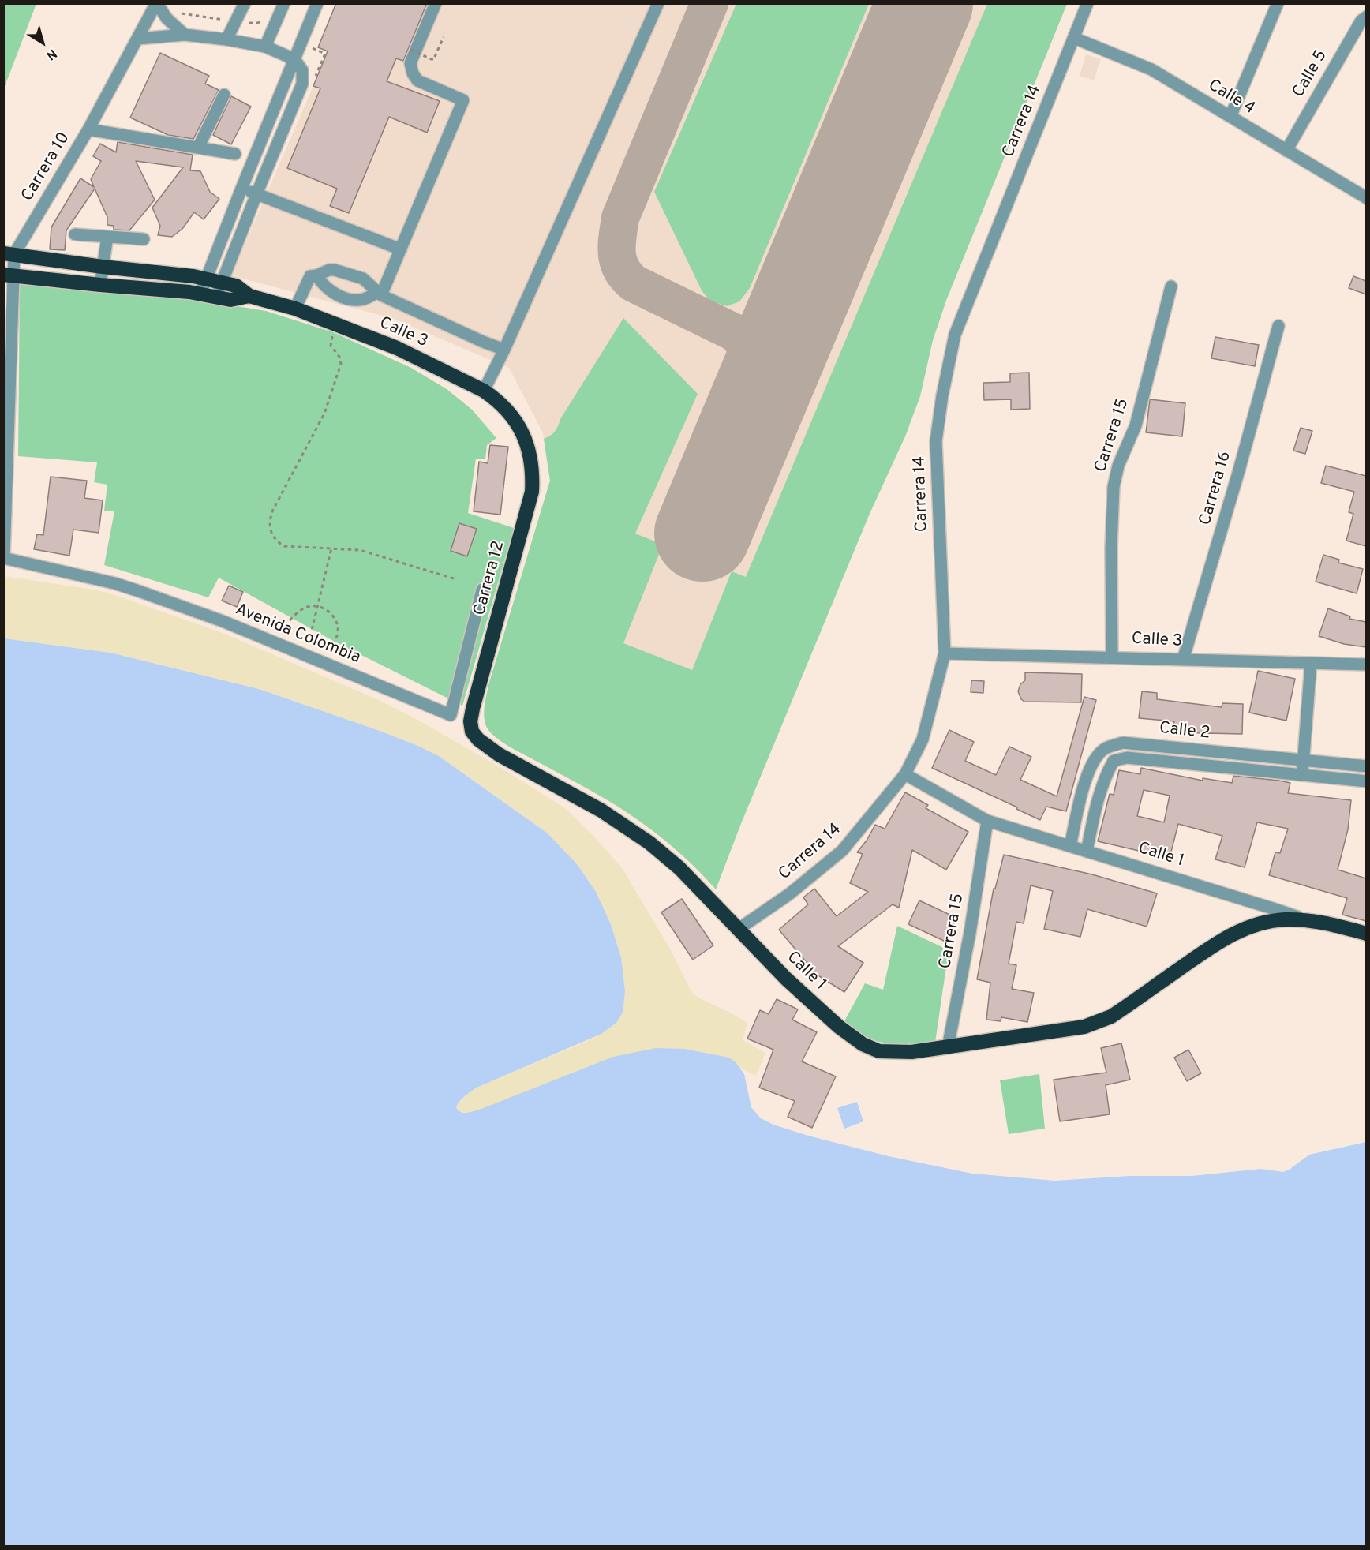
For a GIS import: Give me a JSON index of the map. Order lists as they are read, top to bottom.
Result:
{
  "streets": {
    "highway": ["Calle 3", "Carrera 12", "Calle 1"],
    "street": [
      "Calle 5",
      "Calle 4",
      "Carrera 14",
      "Carrera 10",
      "Carrera 15",
      "Carrera 16",
      "Avenida Colombia",
      "Calle 2"
    ]
  },
  "crossings": [
    ["Calle 5", "Calle 4"],
    ["Calle 4", "Carrera 14"],
    ["Carrera 14", "Calle 3"],
    ["Carrera 14", "Calle 1"],
    ["Carrera 10", "Calle 3"],
    ["Carrera 10", "Avenida Colombia"],
    ["Calle 3", "Carrera 15"],
    ["Calle 3", "Carrera 16"],
    ["Calle 3", "Carrera 12"],
    ["Carrera 15", "Calle 1"],
    ["Carrera 12", "Calle 1"]
  ],
  "north": "bottom right"
}
